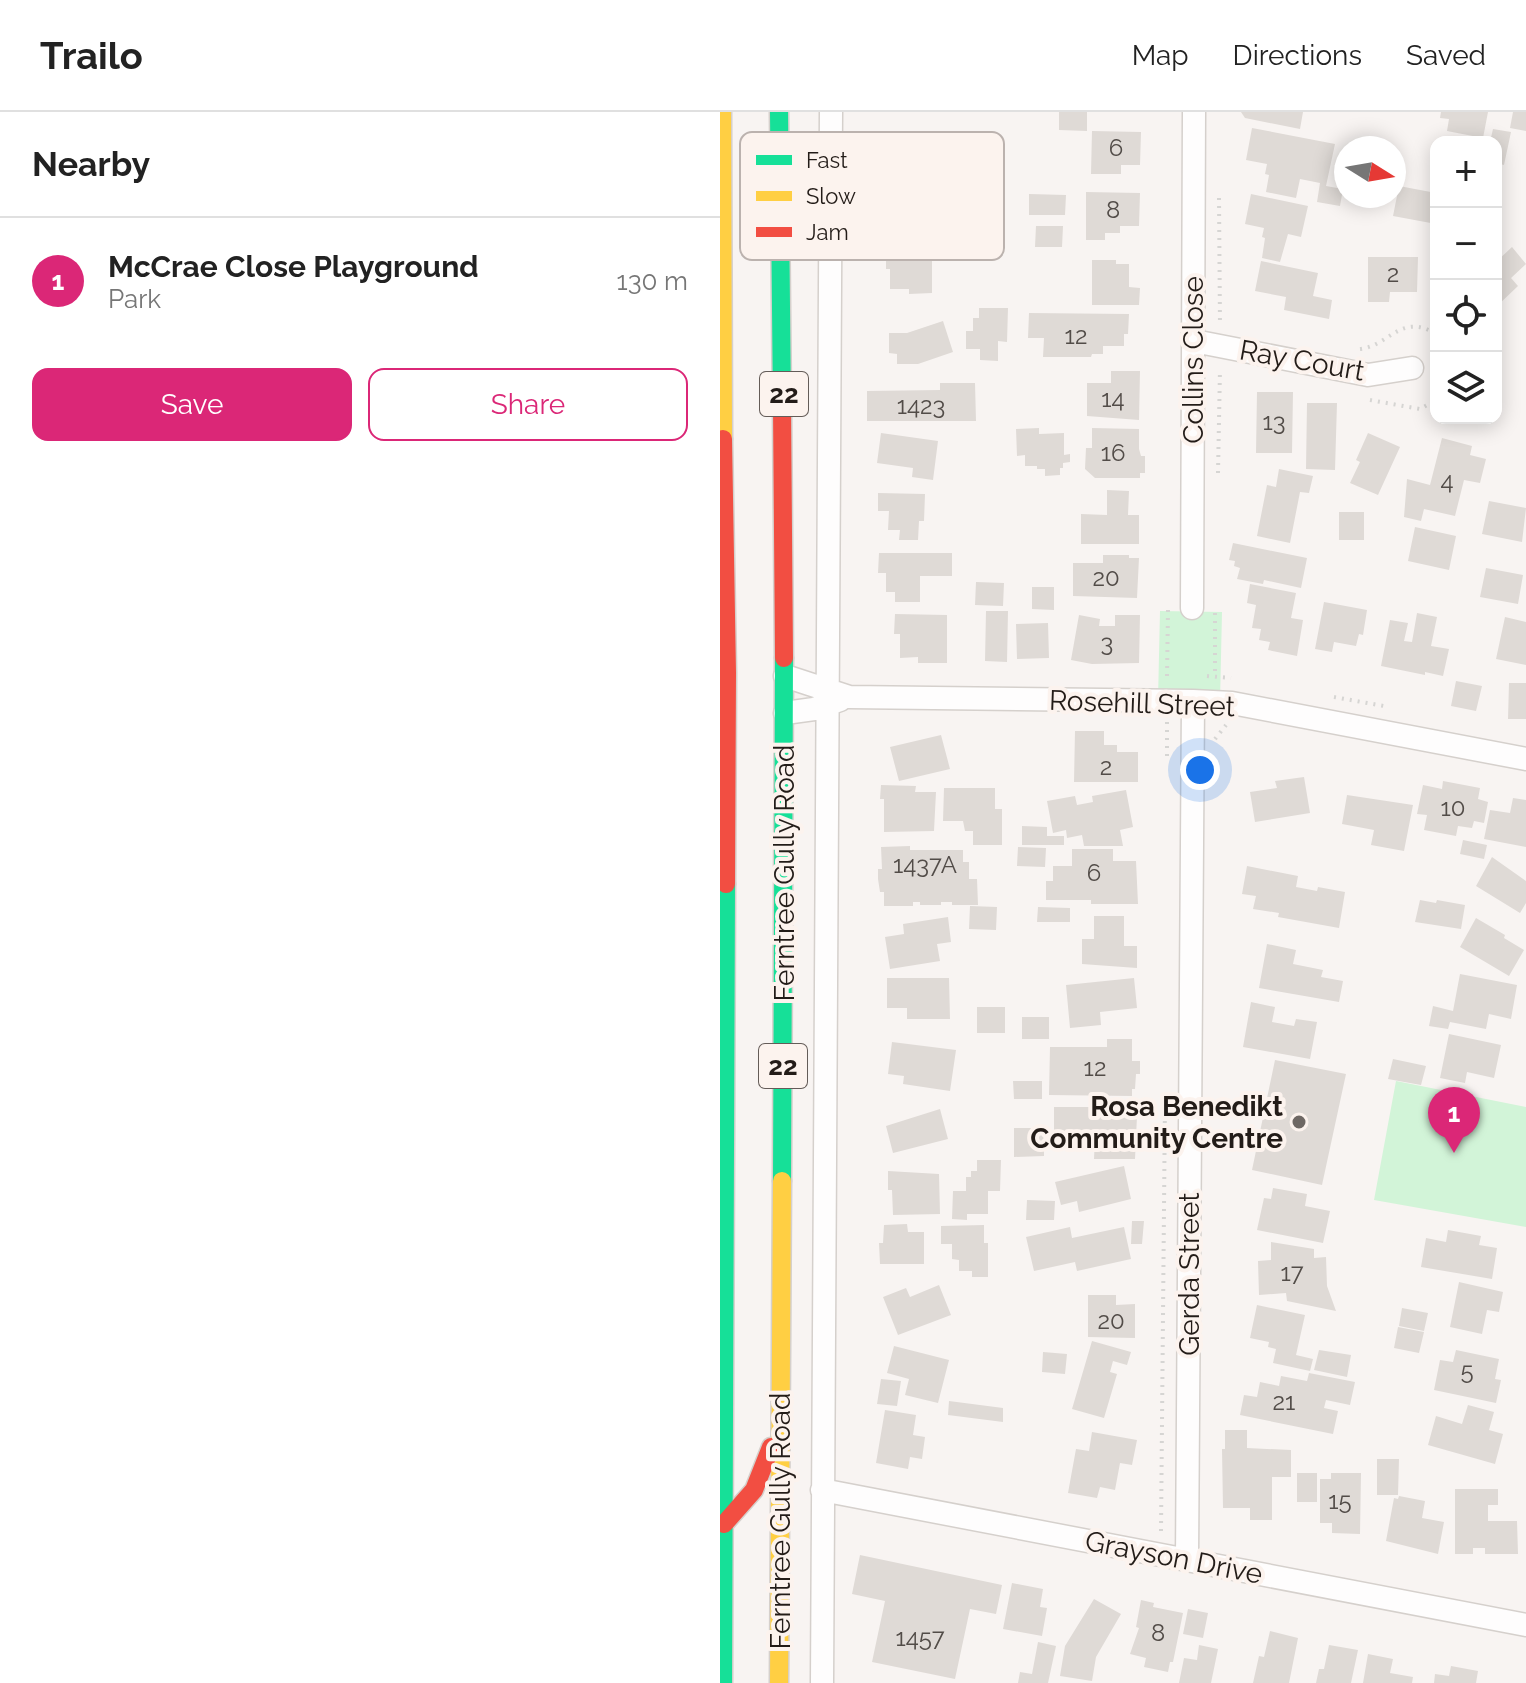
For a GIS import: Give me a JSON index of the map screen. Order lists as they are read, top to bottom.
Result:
{
  "streets": {
    "main road": ["22", "Ferntree Gully Road"],
    "street": [
      "Collins Close",
      "Ray Court",
      "Rosehill Street",
      "Gerda Street",
      "Grayson Drive"
    ]
  },
  "crossings": [
    ["Collins Close", "Ray Court"],
    ["Rosehill Street", "Ferntree Gully Road"],
    ["Rosehill Street", "Gerda Street"],
    ["Ferntree Gully Road", "Grayson Drive"],
    ["Gerda Street", "Grayson Drive"]
  ],
  "places": ["Rosa Benedikt Community Centre"],
  "house_numbers": [
    "6",
    "8",
    "2",
    "12",
    "14",
    "1423",
    "13",
    "16",
    "4",
    "20",
    "3",
    "2",
    "10",
    "1437A",
    "6",
    "12",
    "17",
    "20",
    "5",
    "21",
    "15",
    "8",
    "1457"
  ],
  "legend": ["Fast", "Slow", "Jam"],
  "north": "right",
  "page": {
    "header": "Trailo",
    "nav": ["Map", "Directions", "Saved"],
    "heading": "Nearby",
    "map_buttons": ["+", "−"],
    "list": [
      {
        "mark": "1",
        "name": "McCrae Close Playground",
        "note": "Park",
        "value": "130 m"
      }
    ],
    "buttons": ["Save", "Share"],
    "pins": "1"
  }
}
